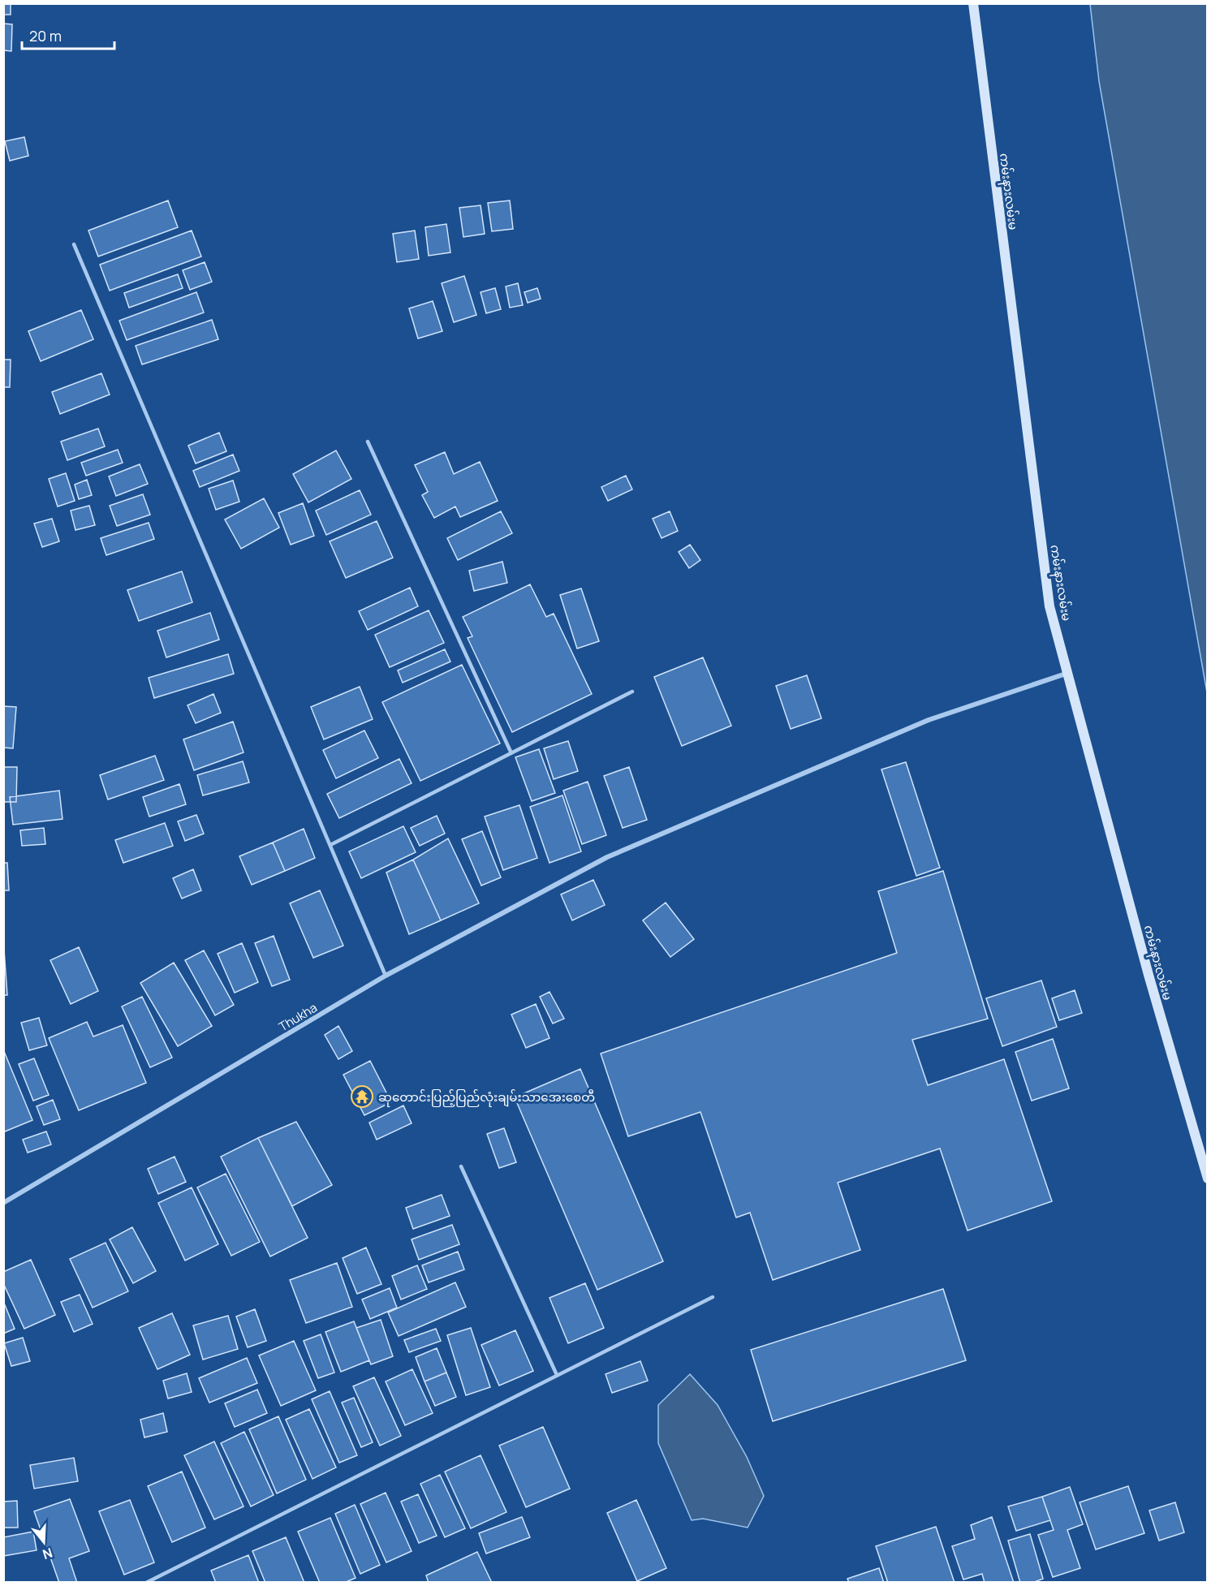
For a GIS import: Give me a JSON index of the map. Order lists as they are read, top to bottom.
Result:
{
  "streets": {
    "main road": ["ကမ်းနားလမ်းမ"],
    "street": ["Thukha"]
  },
  "crossings": [
    ["ကမ်းနားလမ်းမ", "Thukha"]
  ],
  "places": {
    "temple": ["ဆုတောင်းပြည့်ပြည်လုံးချမ်းသာအေးစေတီ"]
  },
  "scale_bar": "20 m",
  "north": "bottom"
}
